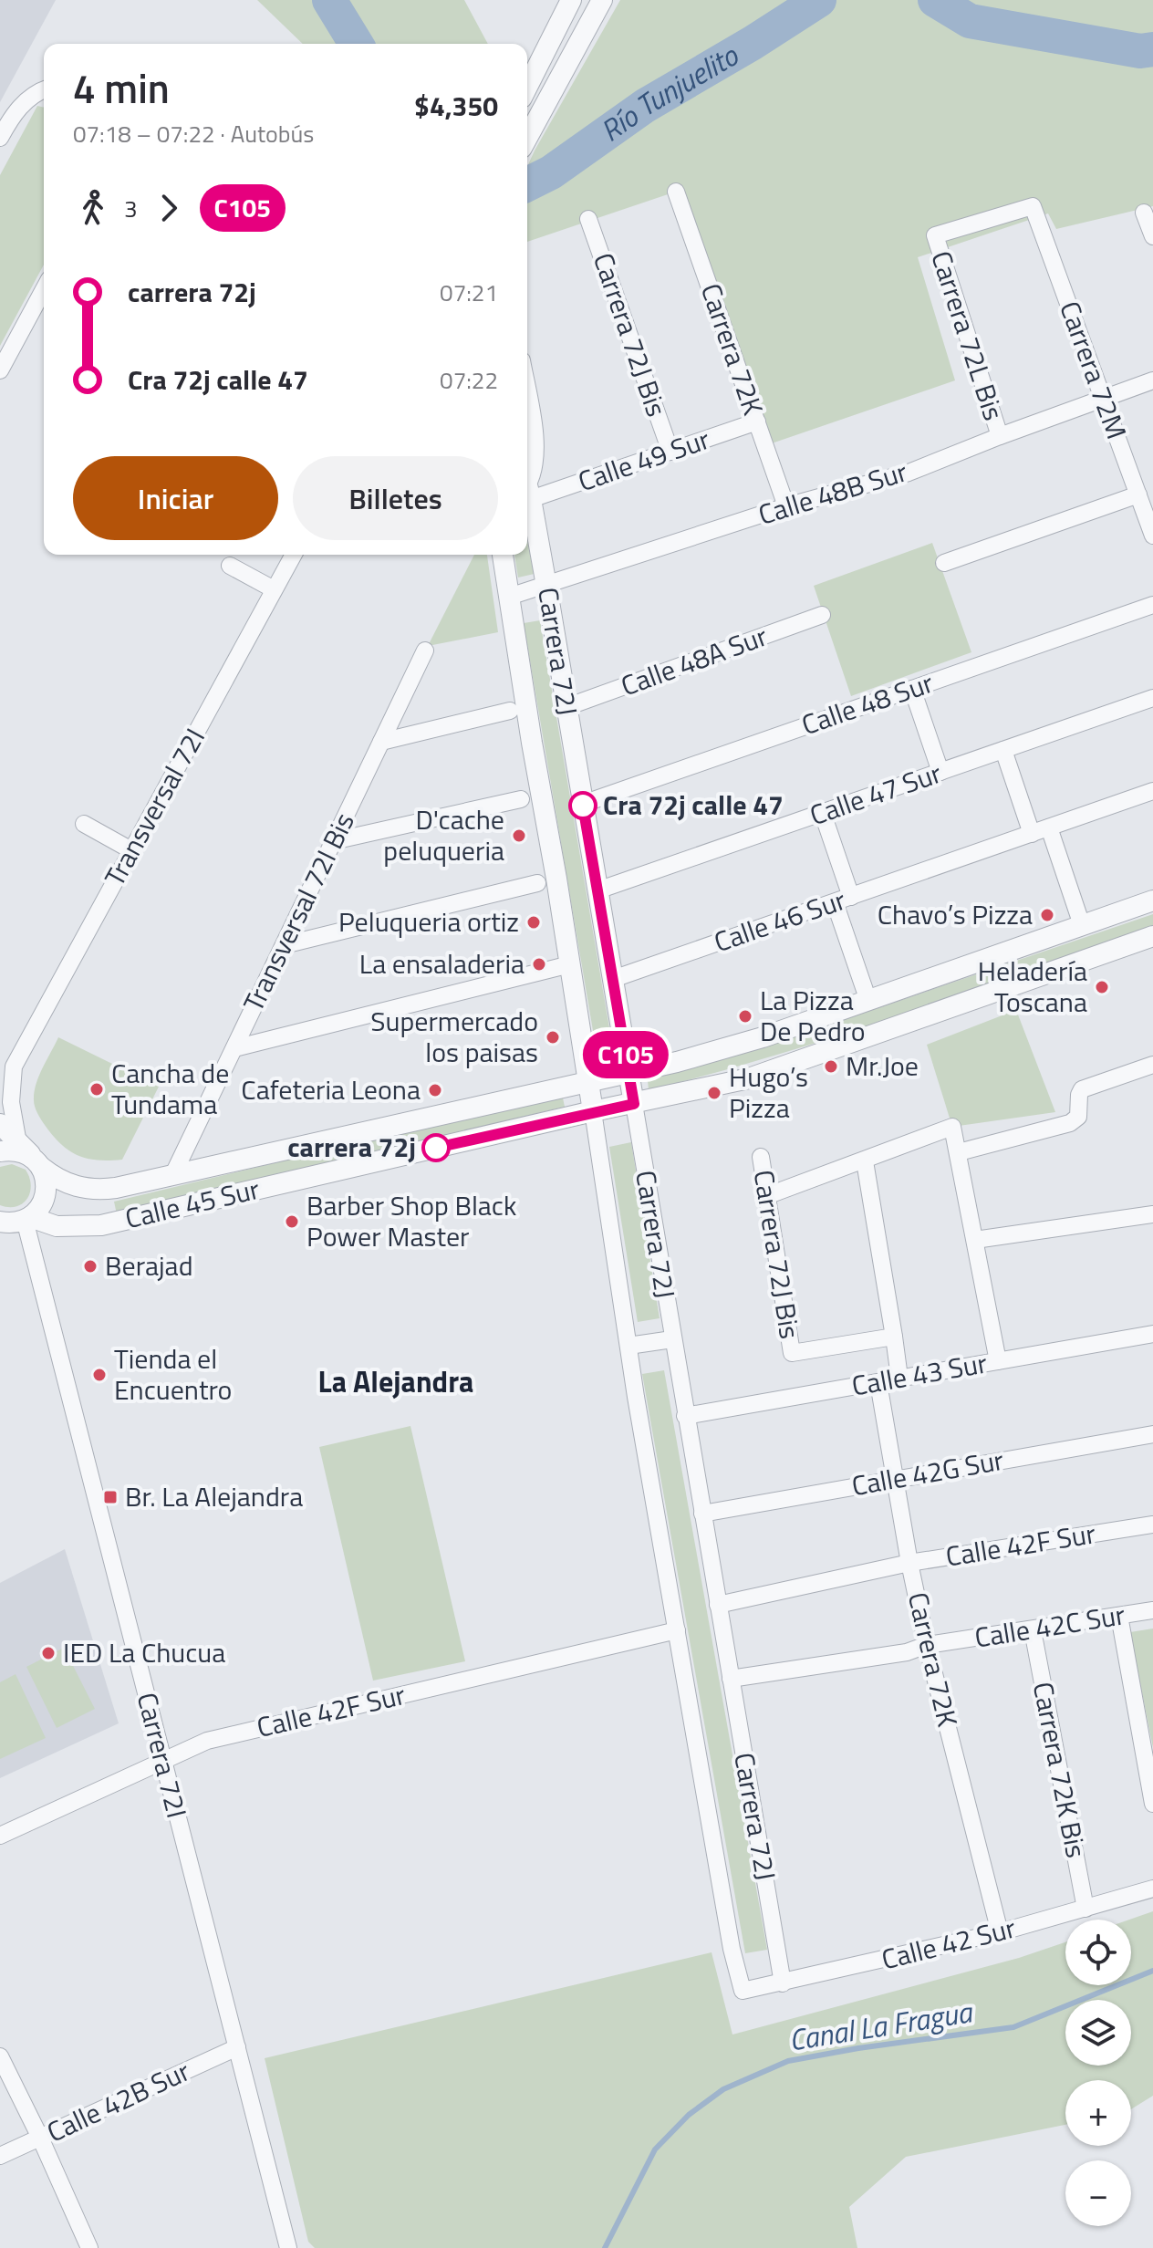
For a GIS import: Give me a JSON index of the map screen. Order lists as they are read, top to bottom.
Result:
{
  "streets": {
    "street": [
      "Carrera 72J Bis",
      "Carrera 72L Bis",
      "Carrera 72K",
      "Carrera 72M",
      "Calle 49 Sur",
      "Calle 48B Sur",
      "Carrera 72J",
      "Calle 48A Sur",
      "Calle 48 Sur",
      "Calle 47 Sur",
      "Transversal 72I",
      "Transversal 72I Bis",
      "Calle 46 Sur",
      "Calle 45 Sur",
      "Calle 43 Sur",
      "Calle 42G Sur",
      "Calle 42F Sur",
      "Calle 42C Sur",
      "Carrera 72I",
      "Carrera 72K Bis",
      "Calle 42 Sur",
      "Calle 42B Sur"
    ]
  },
  "crossings": [
    ["Carrera 72J Bis", "Calle 49 Sur"],
    ["Carrera 72L Bis", "Carrera 72M"],
    ["Carrera 72L Bis", "Calle 48B Sur"],
    ["Carrera 72K", "Calle 49 Sur"],
    ["Carrera 72K", "Calle 48B Sur"],
    ["Carrera 72K", "Calle 43 Sur"],
    ["Carrera 72K", "Calle 42G Sur"],
    ["Carrera 72K", "Calle 42F Sur"],
    ["Carrera 72K", "Calle 42C Sur"],
    ["Carrera 72K", "Calle 42 Sur"],
    ["Carrera 72M", "Calle 48B Sur"],
    ["Calle 48B Sur", "Carrera 72J"],
    ["Carrera 72J", "Calle 48A Sur"],
    ["Carrera 72J", "Calle 48 Sur"],
    ["Carrera 72J", "Calle 47 Sur"],
    ["Carrera 72J", "Calle 46 Sur"],
    ["Carrera 72J", "Calle 45 Sur"],
    ["Carrera 72J", "Calle 43 Sur"],
    ["Carrera 72J", "Calle 42G Sur"],
    ["Carrera 72J", "Calle 42F Sur"],
    ["Carrera 72J", "Calle 42C Sur"],
    ["Carrera 72J", "Calle 42 Sur"],
    ["Transversal 72I", "Calle 45 Sur"],
    ["Transversal 72I Bis", "Calle 45 Sur"],
    ["Calle 45 Sur", "Carrera 72I"],
    ["Calle 42F Sur", "Carrera 72I"],
    ["Calle 42C Sur", "Carrera 72K Bis"],
    ["Carrera 72I", "Calle 42B Sur"],
    ["Carrera 72K Bis", "Calle 42 Sur"]
  ],
  "districts": ["La Alejandra"],
  "water": ["Río Tunjuelito", "Canal La Fragua"],
  "places": {
    "other": [
      "Cra 72j calle 47",
      "D'cache peluqueria",
      "Chavo’s Pizza",
      "Peluqueria ortiz",
      "La ensaladeria",
      "Heladería Toscana",
      "La Pizza De Pedro",
      "Supermercado los paisas",
      "Mr.Joe",
      "Cancha de Tundama",
      "Cafeteria Leona",
      "Hugo’s Pizza",
      "carrera 72j",
      "Barber Shop Black Power Master",
      "Berajad",
      "Tienda el Encuentro",
      "IED La Chucua"
    ],
    "transit": ["Br. La Alejandra"]
  },
  "lines": ["bus line C105"],
  "page": {
    "on_map": "C105",
    "heading": ["4 min", "07:18 – 07:22 · Autobús", "$4,350"],
    "legs": ["3", "C105"],
    "list": [
      {
        "name": "carrera 72j",
        "value": "07:21"
      },
      {
        "name": "Cra 72j calle 47",
        "value": "07:22"
      }
    ],
    "buttons": ["Iniciar", "Billetes"],
    "map_buttons": ["+", "−"]
  }
}
